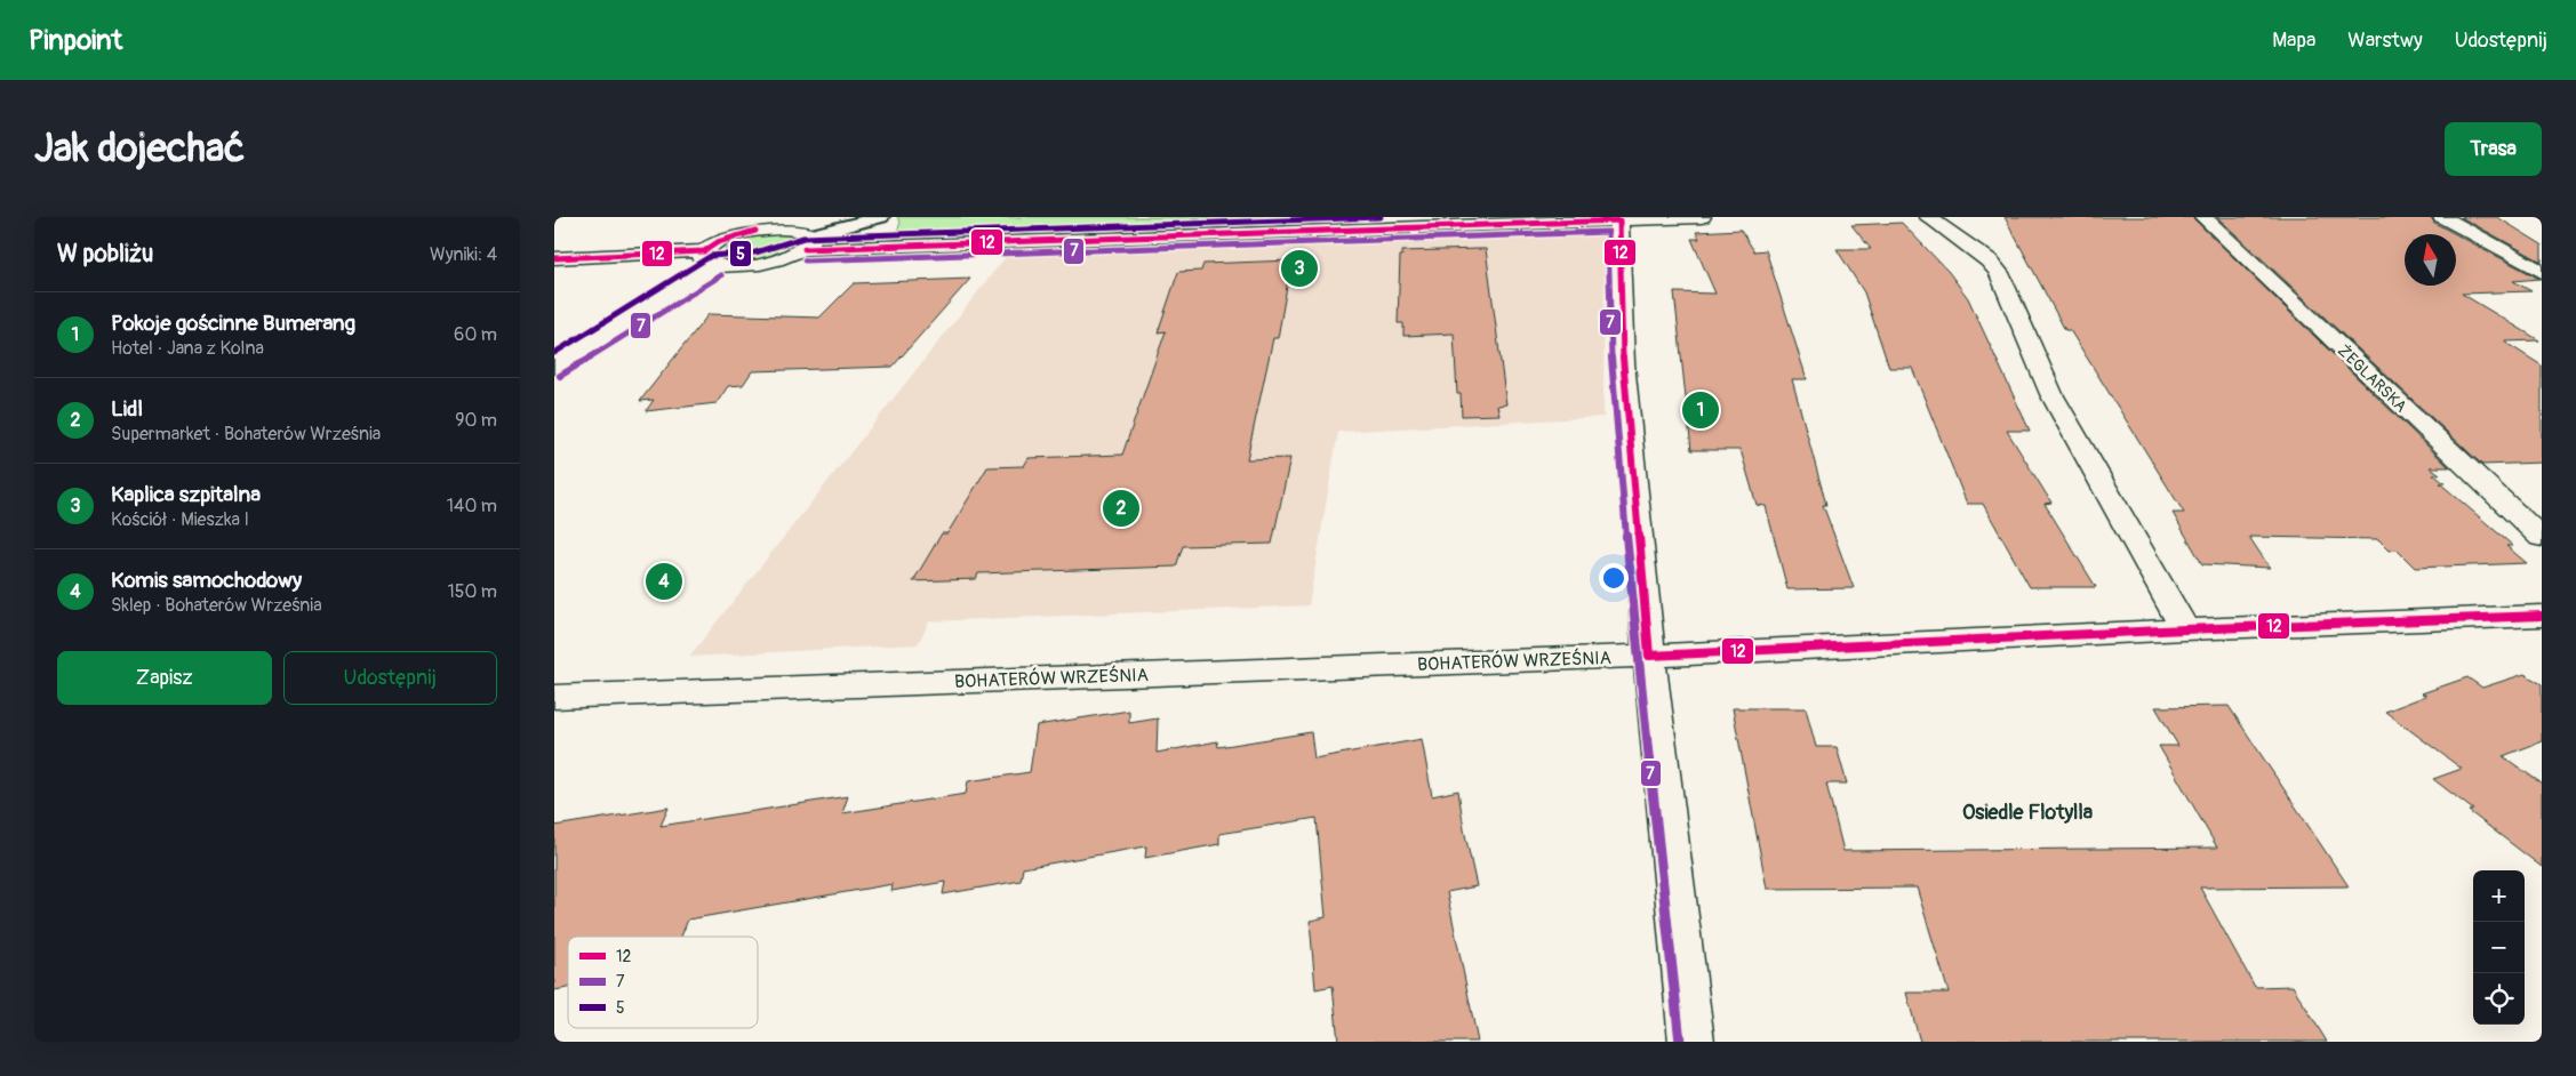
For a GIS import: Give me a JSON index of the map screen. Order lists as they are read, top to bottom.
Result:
{
  "streets": {
    "street": ["ŻEGLARSKA", "BOHATERÓW WRZEŚNIA"]
  },
  "districts": ["Osiedle Flotylla"],
  "lines": ["transit line 5", "transit line 12", "transit line 7"],
  "legend": ["12", "7", "5"],
  "north": "top",
  "page": {
    "header": "Pinpoint",
    "nav": ["Mapa", "Warstwy", "Udostępnij"],
    "buttons": [
      "Trasa",
      ["Zapisz", "Udostępnij"]
    ],
    "title": "Jak dojechać",
    "heading": ["W pobliżu", "Wyniki: 4"],
    "pins": [
      "3",
      "1",
      "2",
      "4"
    ],
    "list": [
      {
        "mark": "1",
        "name": "Pokoje gościnne Bumerang",
        "note": "Hotel · Jana z Kolna",
        "value": "60 m"
      },
      {
        "mark": "2",
        "name": "Lidl",
        "note": "Supermarket · Bohaterów Września",
        "value": "90 m"
      },
      {
        "mark": "3",
        "name": "Kaplica szpitalna",
        "note": "Kościół · Mieszka I",
        "value": "140 m"
      },
      {
        "mark": "4",
        "name": "Komis samochodowy",
        "note": "Sklep · Bohaterów Września",
        "value": "150 m"
      }
    ],
    "map_buttons": ["+", "−"]
  }
}
